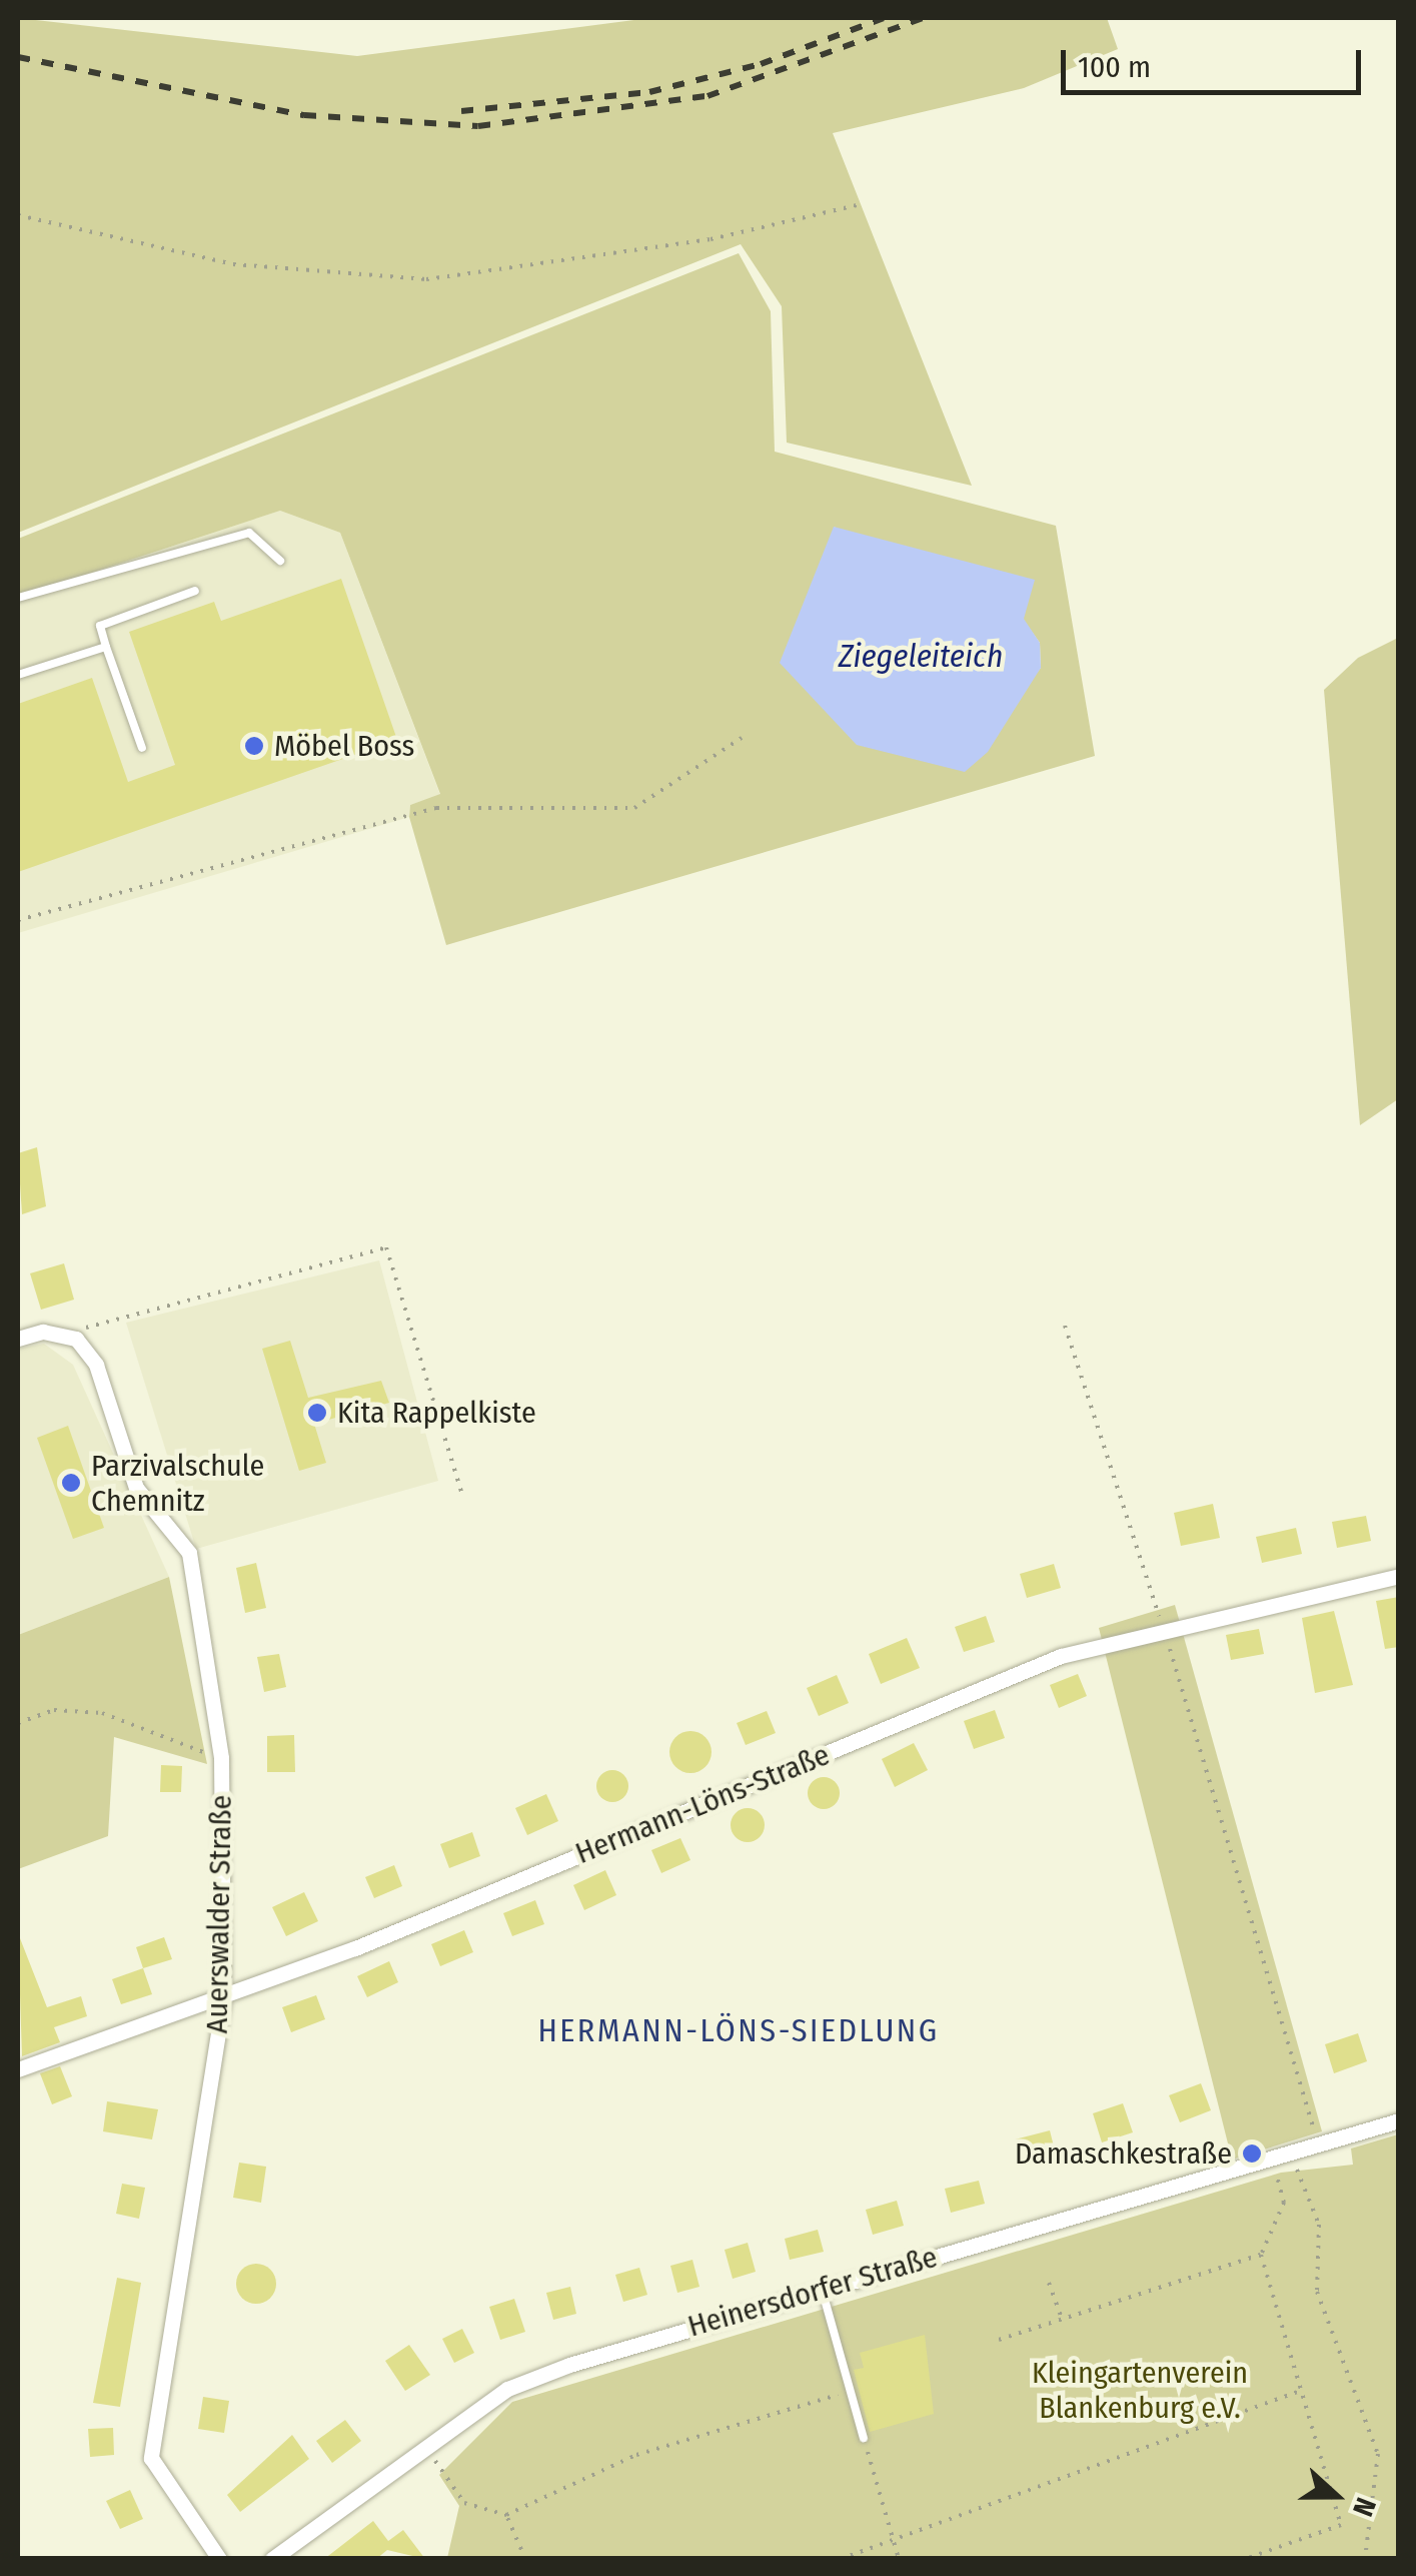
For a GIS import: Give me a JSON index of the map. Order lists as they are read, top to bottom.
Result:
{
  "streets": {
    "street": ["Hermann-Löns-Straße", "Auerswalder Straße", "Heinersdorfer Straße"]
  },
  "crossings": [
    ["Hermann-Löns-Straße", "Auerswalder Straße"]
  ],
  "districts": ["HERMANN-LÖNS-SIEDLUNG"],
  "water": ["Ziegeleiteich"],
  "parks": ["Kleingartenverein Blankenburg e.V."],
  "places": [
    "Möbel Boss",
    "Kita Rappelkiste",
    "Parzivalschule Chemnitz",
    "Damaschkestraße"
  ],
  "scale_bar": "100 m",
  "north": "right"
}
